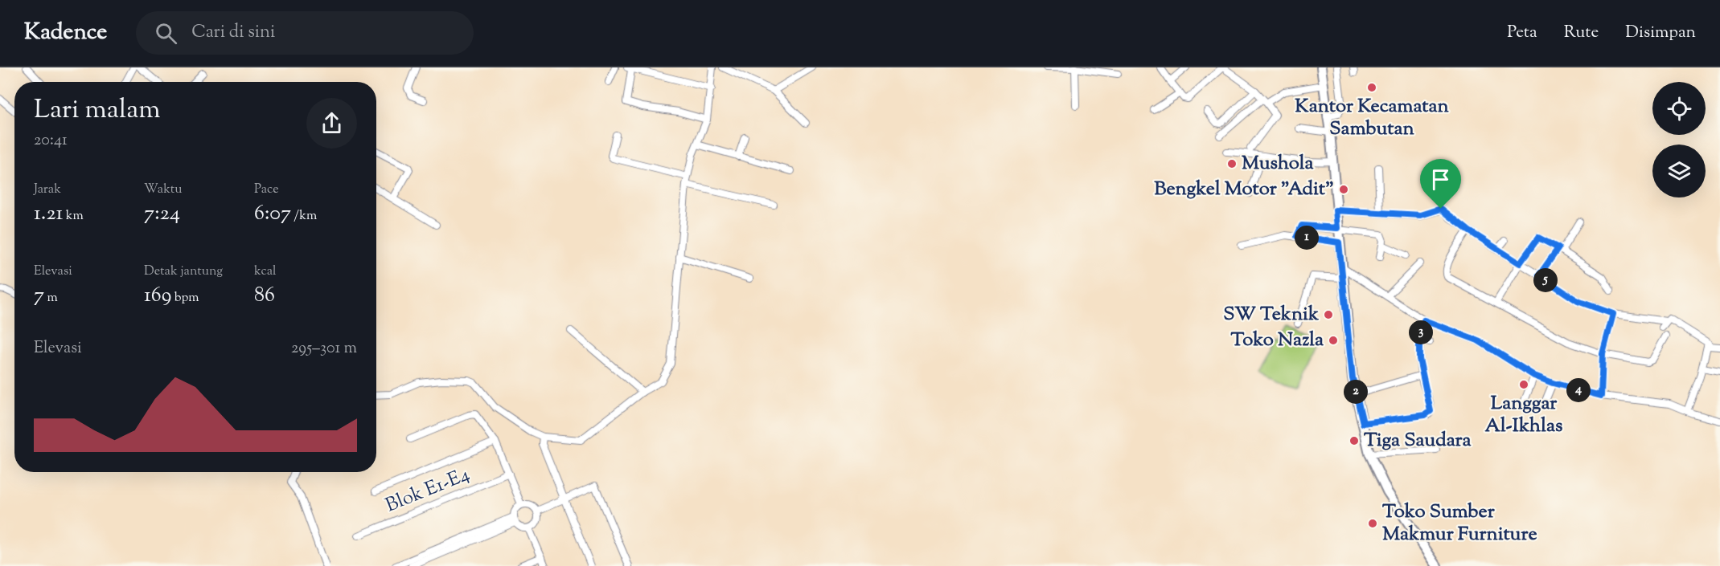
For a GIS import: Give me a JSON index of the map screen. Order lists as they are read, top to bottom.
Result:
{
  "streets": {
    "street": ["Blok E1-E4"]
  },
  "places": [
    "Kantor Kecamatan Sambutan",
    "Mushola",
    "Bengkel Motor \"Adit\"",
    "SW Teknik",
    "Toko Nazla",
    "Langgar Al-Ikhlas",
    "Tiga Saudara",
    "Toko Sumber Makmur Furniture"
  ],
  "page": {
    "header": "Kadence",
    "search": "Cari di sini",
    "nav": ["Peta", "Rute", "Disimpan"],
    "heading": ["Lari malam", "20:41"],
    "stats": [
      ["Jarak", "1.21 km"],
      ["Waktu", "7:24"],
      ["Pace", "6:07 /km"],
      ["Elevasi", "7 m"],
      ["Detak jantung", "169 bpm"],
      ["kcal", "86"]
    ],
    "pins": [
      "1",
      "5",
      "3",
      "4",
      "2"
    ],
    "chart": ["Elevasi", "295–301 m"]
  }
}
